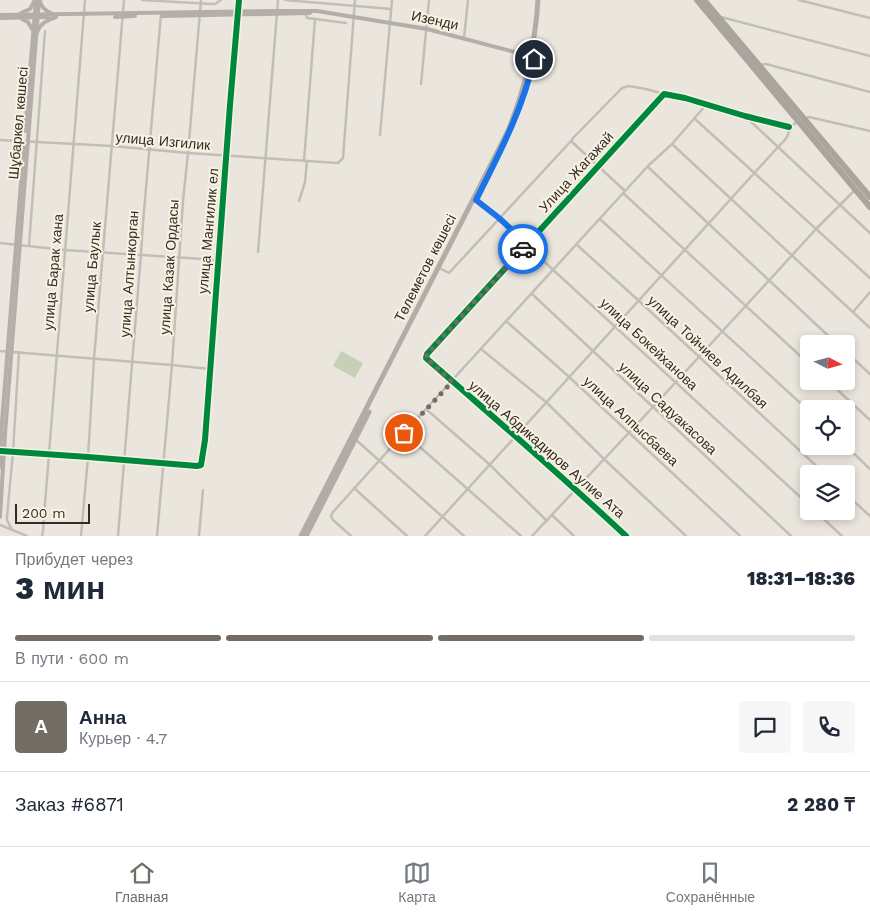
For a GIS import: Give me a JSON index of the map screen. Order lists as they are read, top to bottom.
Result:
{
  "streets": {
    "main road": ["Төлеметов көшесі"],
    "street": [
      "Изенди",
      "Шұбаркөл көшесі",
      "улица Изгилик",
      "Улица Жагажай",
      "улица Мангилик ел",
      "улица Баулык",
      "улица Казак Ордасы",
      "улица Барак хана",
      "улица Алтынкорган",
      "улица Бокейханова",
      "улица Тойчиев Адилбая",
      "улица Садуакасова",
      "улица Алпысбаева",
      "улица Абдикадиров Аулие Ата"
    ]
  },
  "crossings": [
    ["Изенди", "Шұбаркөл көшесі"],
    ["Изенди", "улица Изгилик"],
    ["Изенди", "улица Мангилик ел"],
    ["Изенди", "улица Баулык"],
    ["Изенди", "улица Казак Ордасы"],
    ["Изенди", "Төлеметов көшесі"],
    ["Изенди", "улица Барак хана"],
    ["Изенди", "улица Алтынкорган"],
    ["Шұбаркөл көшесі", "улица Изгилик"],
    ["улица Изгилик", "улица Мангилик ел"],
    ["улица Изгилик", "улица Баулык"],
    ["улица Изгилик", "улица Казак Ордасы"],
    ["улица Изгилик", "улица Барак хана"],
    ["улица Изгилик", "улица Алтынкорган"],
    ["Улица Жагажай", "улица Бокейханова"],
    ["Улица Жагажай", "улица Абдикадиров Аулие Ата"],
    ["улица Мангилик ел", "улица Казак Ордасы"],
    ["Төлеметов көшесі", "улица Бокейханова"]
  ],
  "scale_bar": "200 m",
  "north": "right",
  "page": {
    "scale": "200 m",
    "heading": ["3 мин", "Прибудет через", "18:31–18:36"],
    "panel": [
      "Анна",
      "Курьер · 4.7",
      "Заказ #6871",
      "2 280 ₸"
    ],
    "bar": "В пути · 600 m",
    "round": "А",
    "tabs": ["Главная", "Карта", "Сохранённые"]
  }
}
